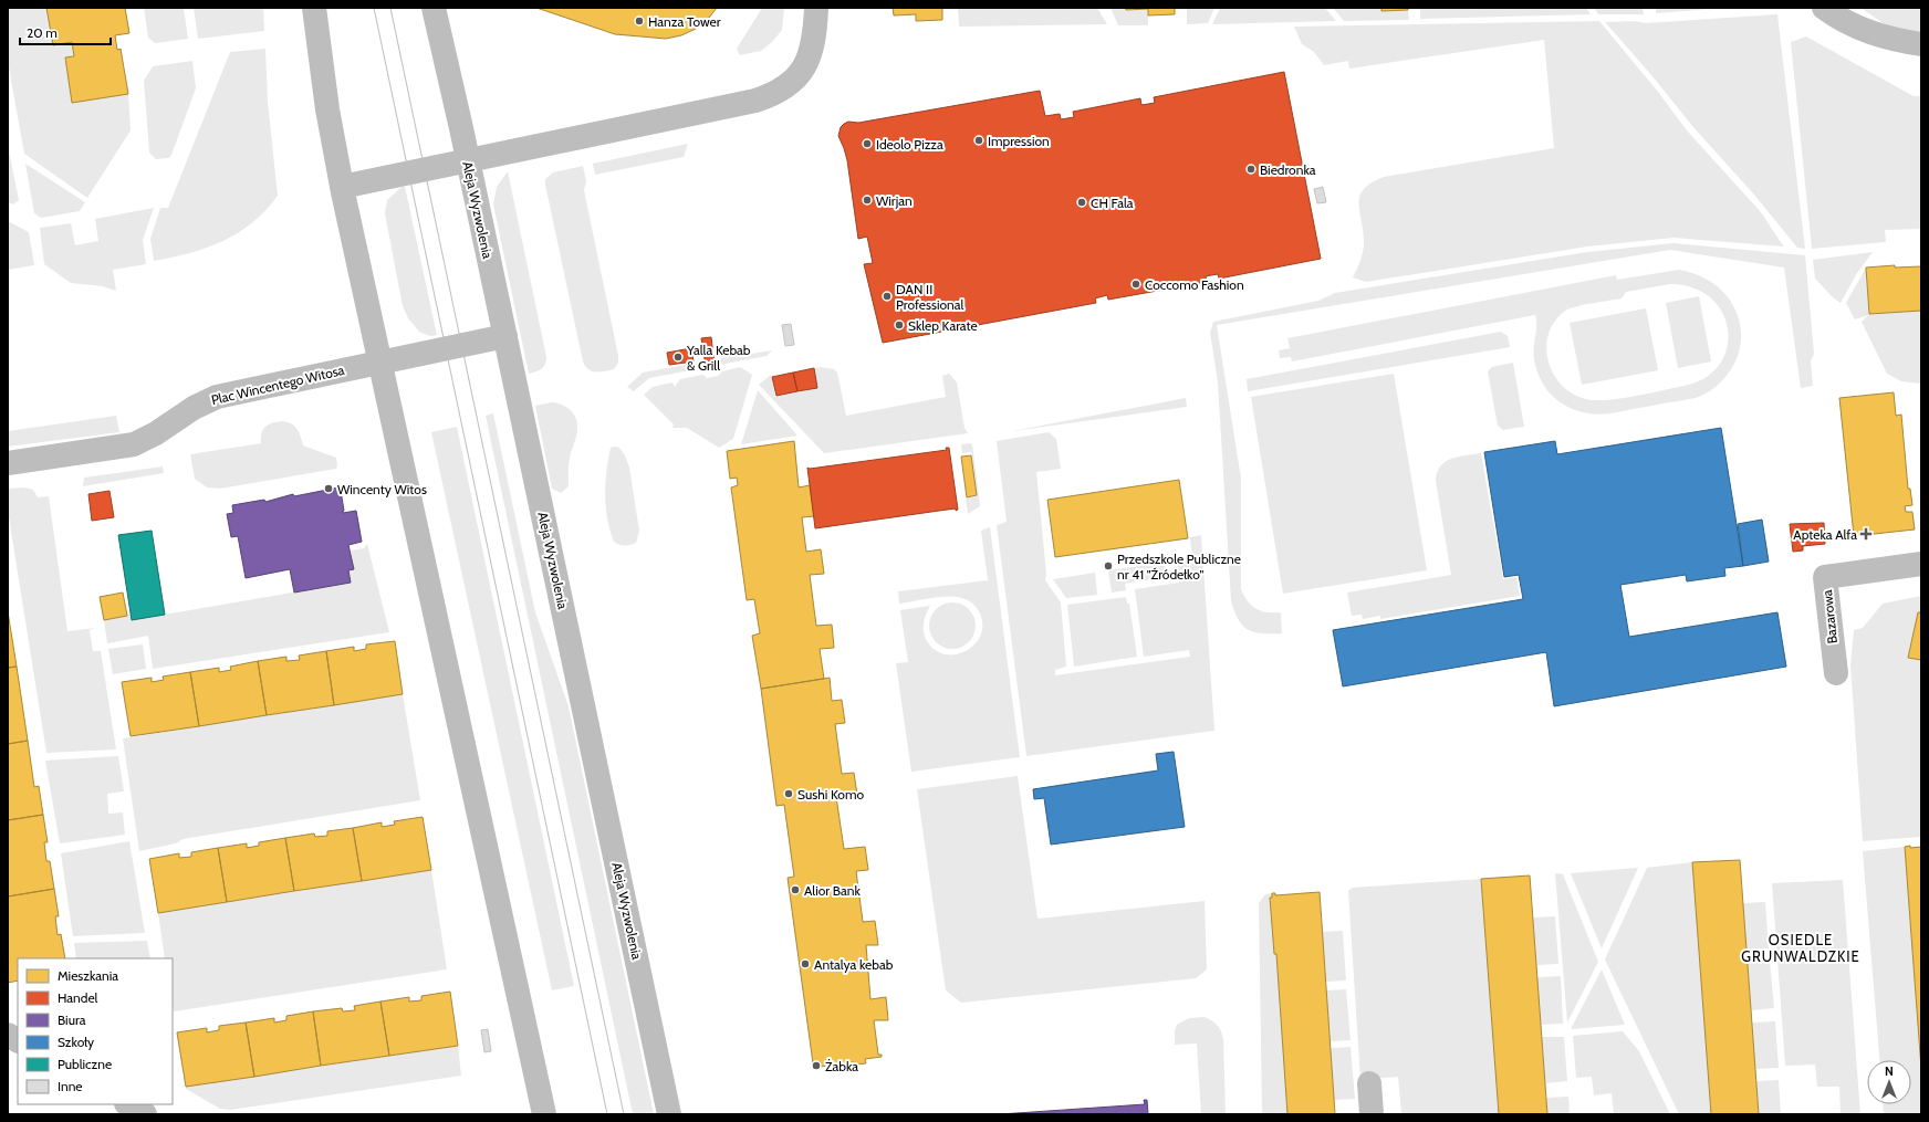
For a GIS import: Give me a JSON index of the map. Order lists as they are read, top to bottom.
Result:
{
  "streets": {
    "street": ["Aleja Wyzwolenia", "Plac Wincentego Witosa", "Bazarowa"]
  },
  "crossings": [
    ["Aleja Wyzwolenia", "Plac Wincentego Witosa"]
  ],
  "districts": ["OSIEDLE GRUNWALDZKIE"],
  "places": {
    "other": [
      "Hanza Tower",
      "Impression",
      "Ideolo Pizza",
      "Biedronka",
      "Wirjan",
      "CH Fala",
      "Coccomo Fashion",
      "DAN II Professional",
      "Sklep Karate",
      "Yalla Kebab & Grill",
      "Wincenty Witos",
      "Przedszkole Publiczne nr 41 \"Źródełko\"",
      "Sushi Komo",
      "Alior Bank",
      "Antalya kebab",
      "Żabka"
    ],
    "health": ["Apteka Alfa"]
  },
  "legend": [
    "Mieszkania",
    "Handel",
    "Biura",
    "Szkoły",
    "Publiczne",
    "Inne"
  ],
  "scale_bar": "20 m",
  "north": "top"
}
